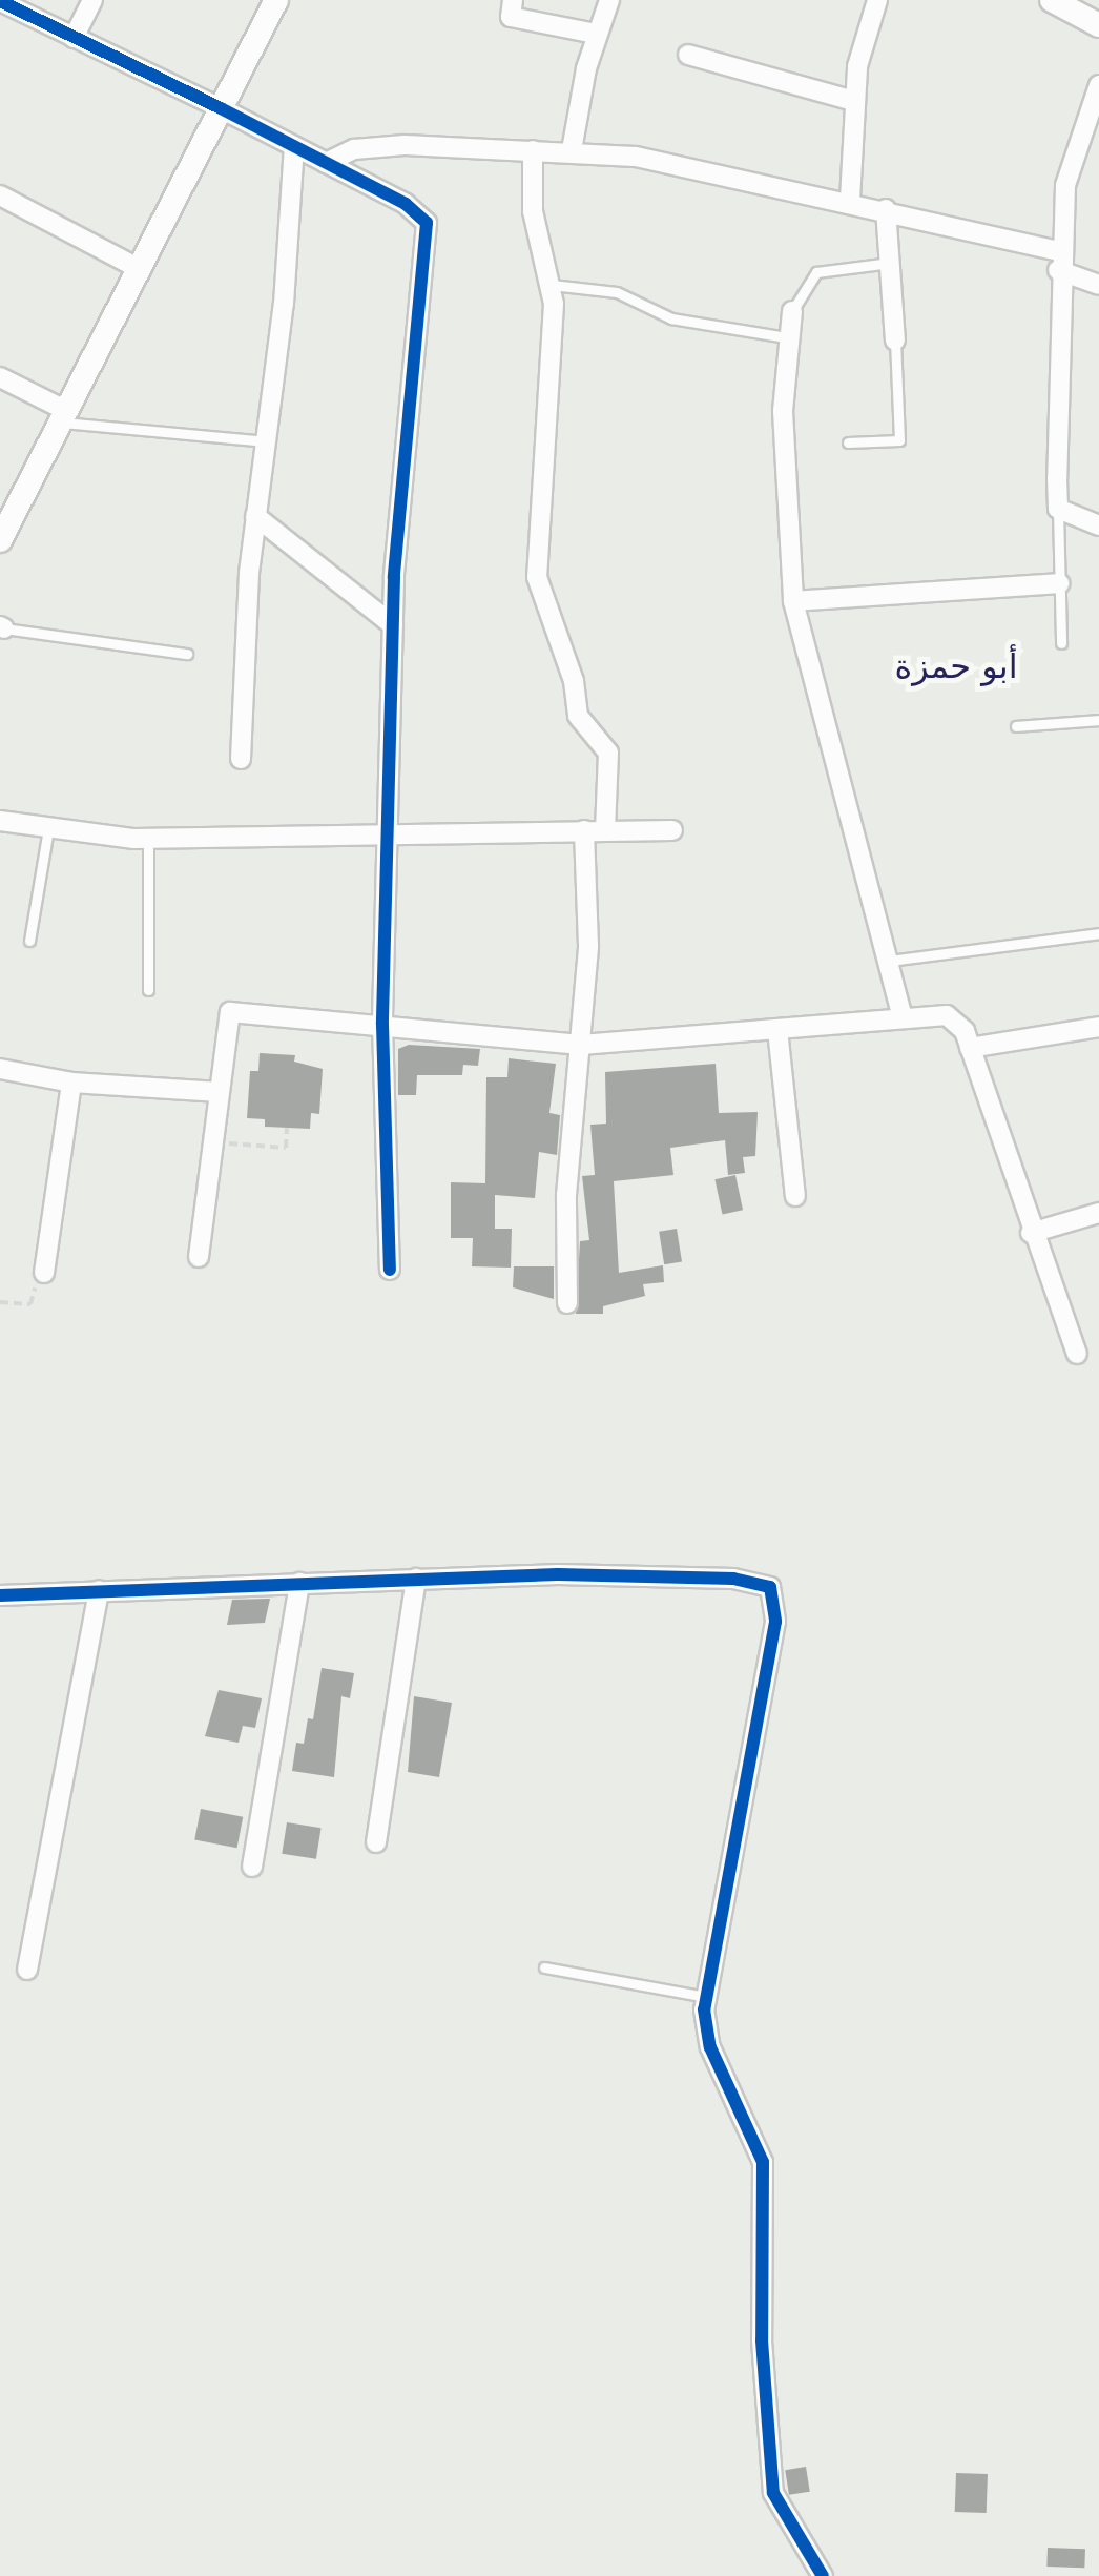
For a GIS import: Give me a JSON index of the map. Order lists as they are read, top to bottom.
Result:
{
  "districts": ["أبو حمزة"]
}
